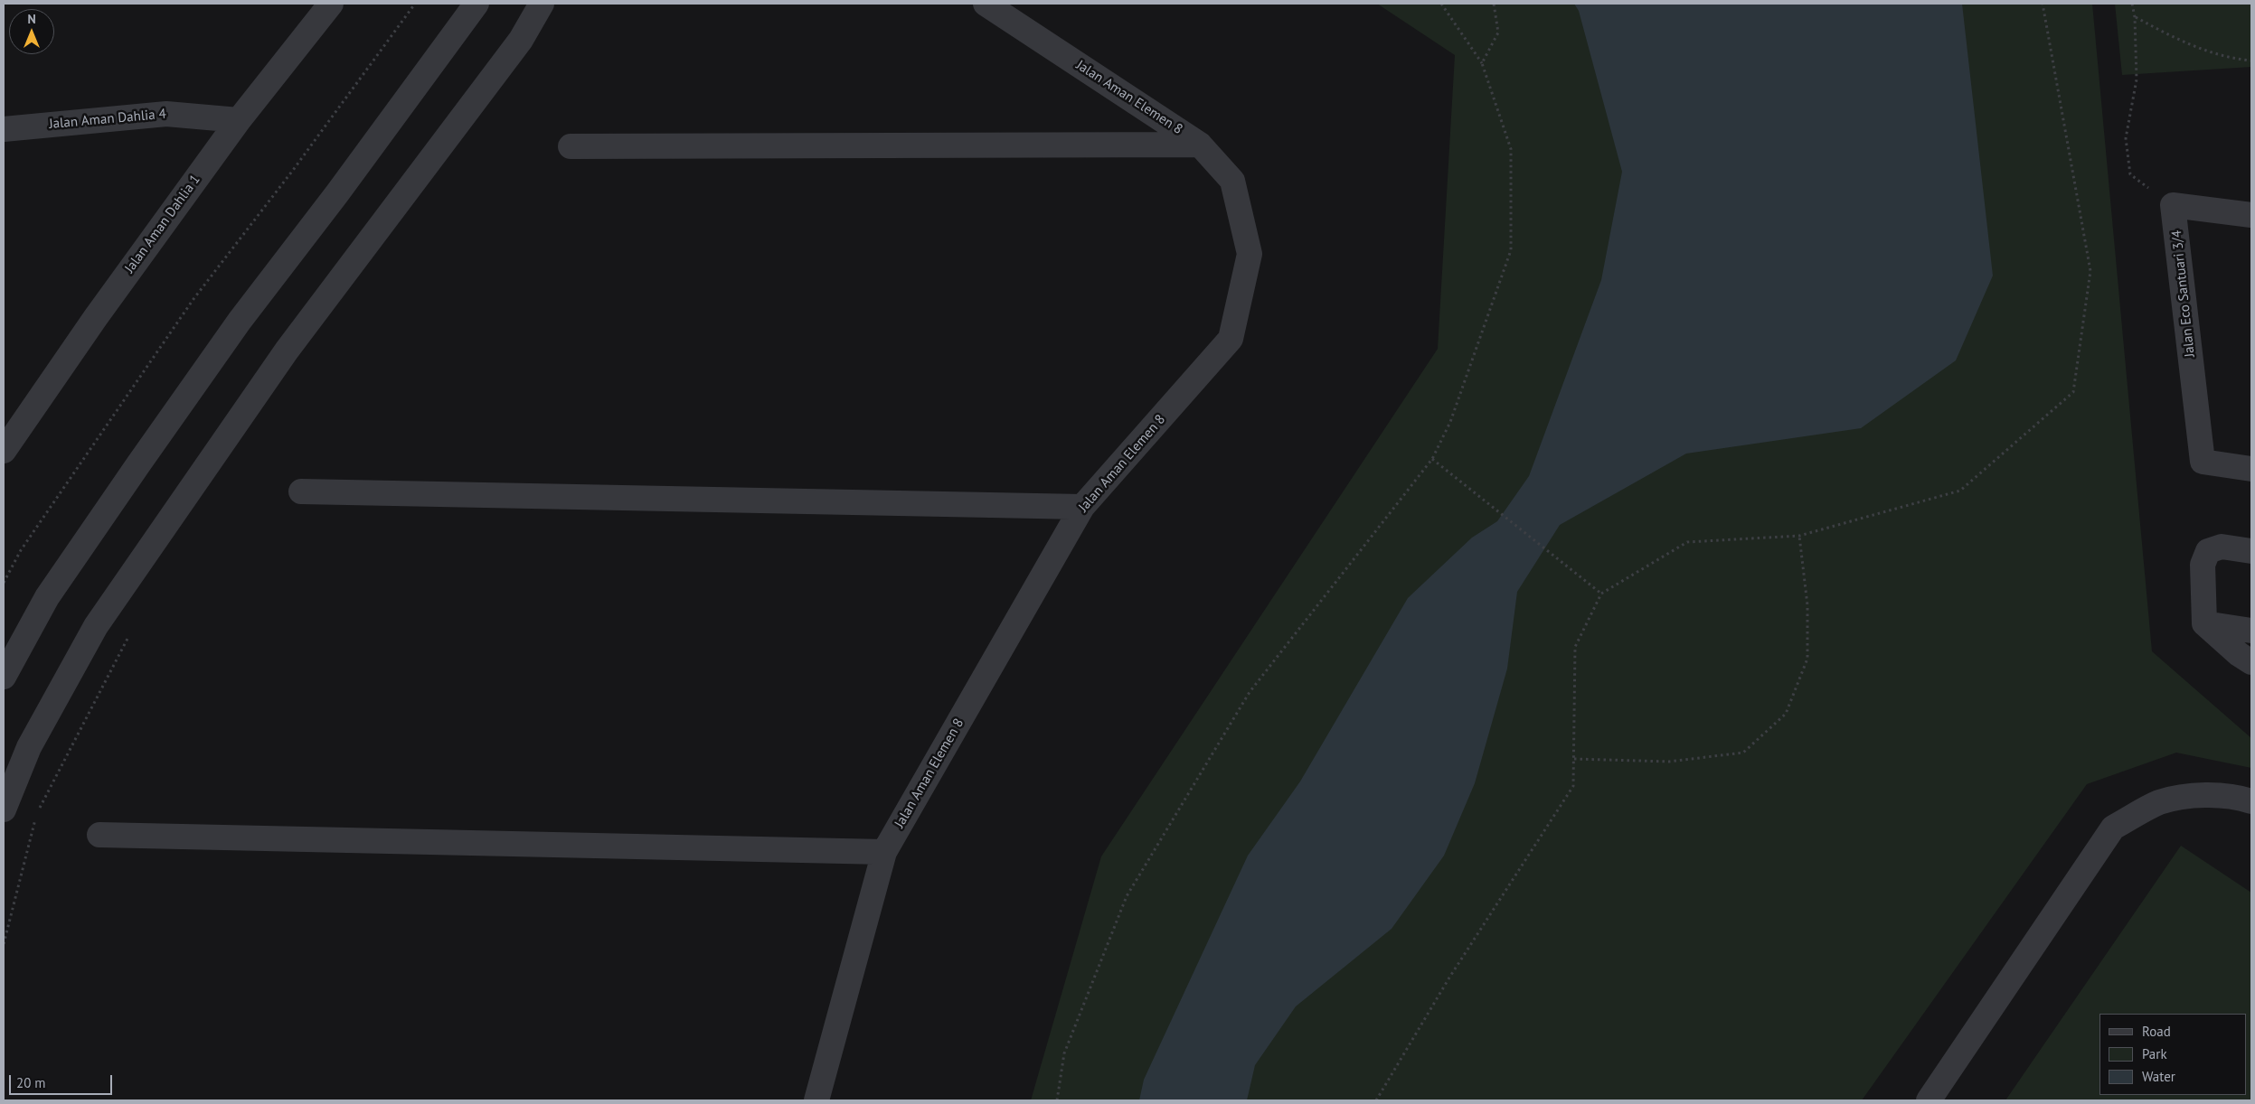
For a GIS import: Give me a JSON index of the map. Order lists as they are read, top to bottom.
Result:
{
  "streets": {
    "street": [
      "Jalan Aman Elemen 8",
      "Jalan Aman Dahlia 4",
      "Jalan Aman Dahlia 1",
      "Jalan Eco Santuari 3/4"
    ]
  },
  "crossings": [
    ["Jalan Aman Dahlia 4", "Jalan Aman Dahlia 1"]
  ],
  "legend": ["Road", "Park", "Water"],
  "scale_bar": "20 m",
  "north": "top"
}
